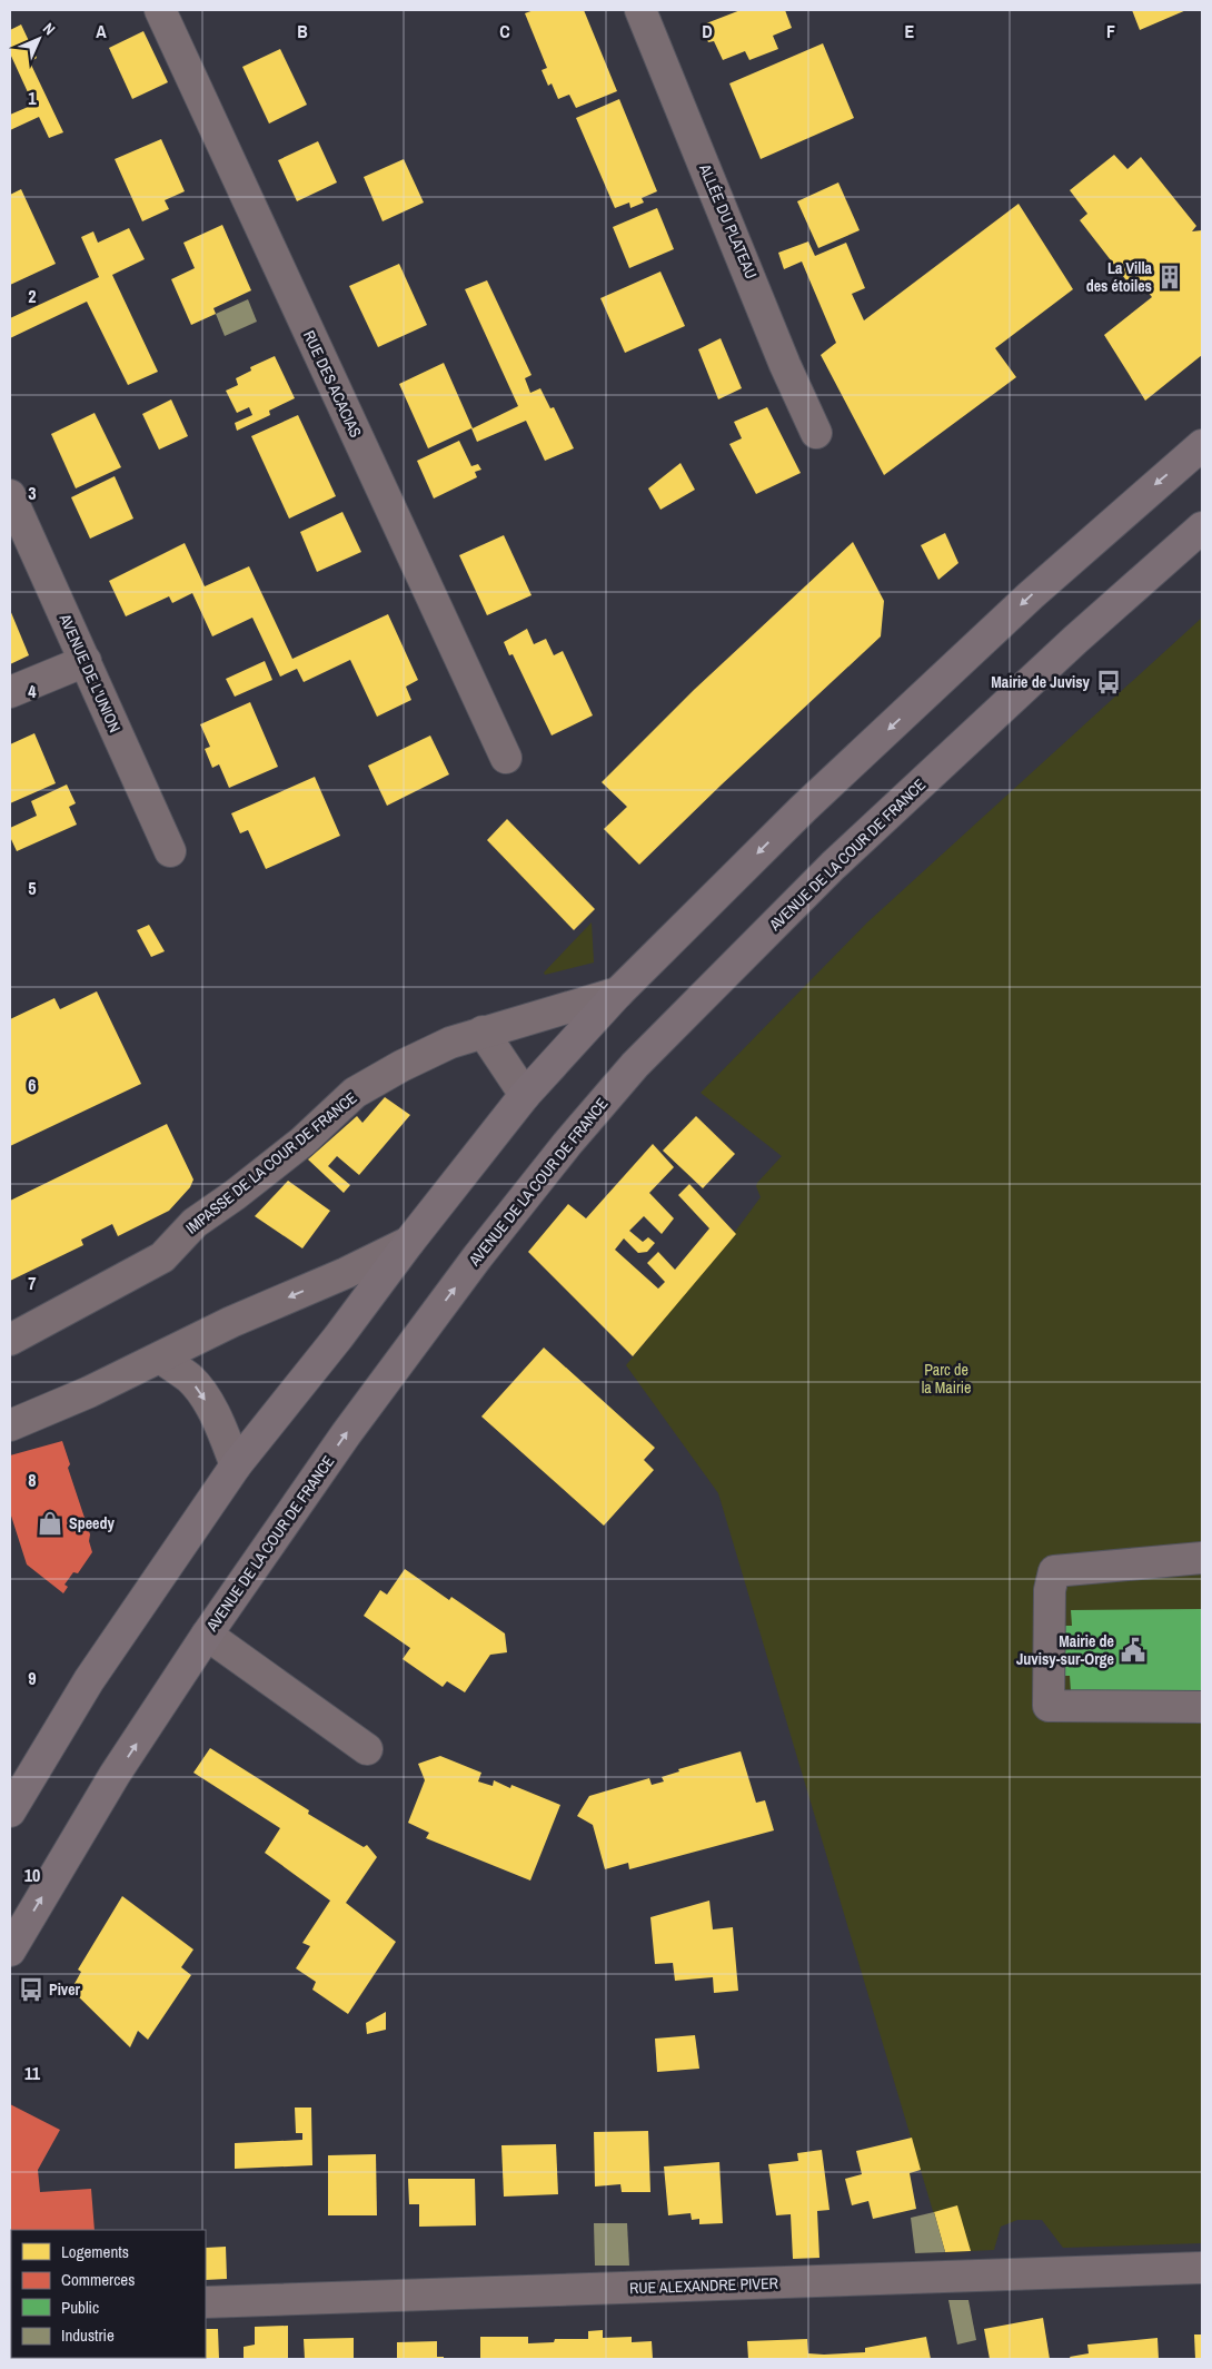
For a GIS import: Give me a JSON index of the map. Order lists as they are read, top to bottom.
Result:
{
  "streets": {
    "main road": ["AVENUE DE LA COUR DE FRANCE"],
    "street": [
      "ALLÉE DU PLATEAU",
      "RUE DES ACACIAS",
      "AVENUE DE L'UNION",
      "IMPASSE DE LA COUR DE FRANCE",
      "RUE ALEXANDRE PIVER"
    ]
  },
  "parks": ["Parc de la Mairie"],
  "places": {
    "building": ["La Villa des étoiles"],
    "bus stop": ["Mairie de Juvisy", "Piver"],
    "shop": ["Speedy"],
    "public building": ["Mairie de Juvisy-sur-Orge"]
  },
  "legend": [
    "Logements",
    "Commerces",
    "Public",
    "Industrie"
  ],
  "north": "top right",
  "grid": {
    "columns": [
      "A",
      "B",
      "C",
      "D",
      "E",
      "F"
    ],
    "rows": [
      "1",
      "2",
      "3",
      "4",
      "5",
      "6",
      "7",
      "8",
      "9",
      "10",
      "11"
    ]
  }
}
